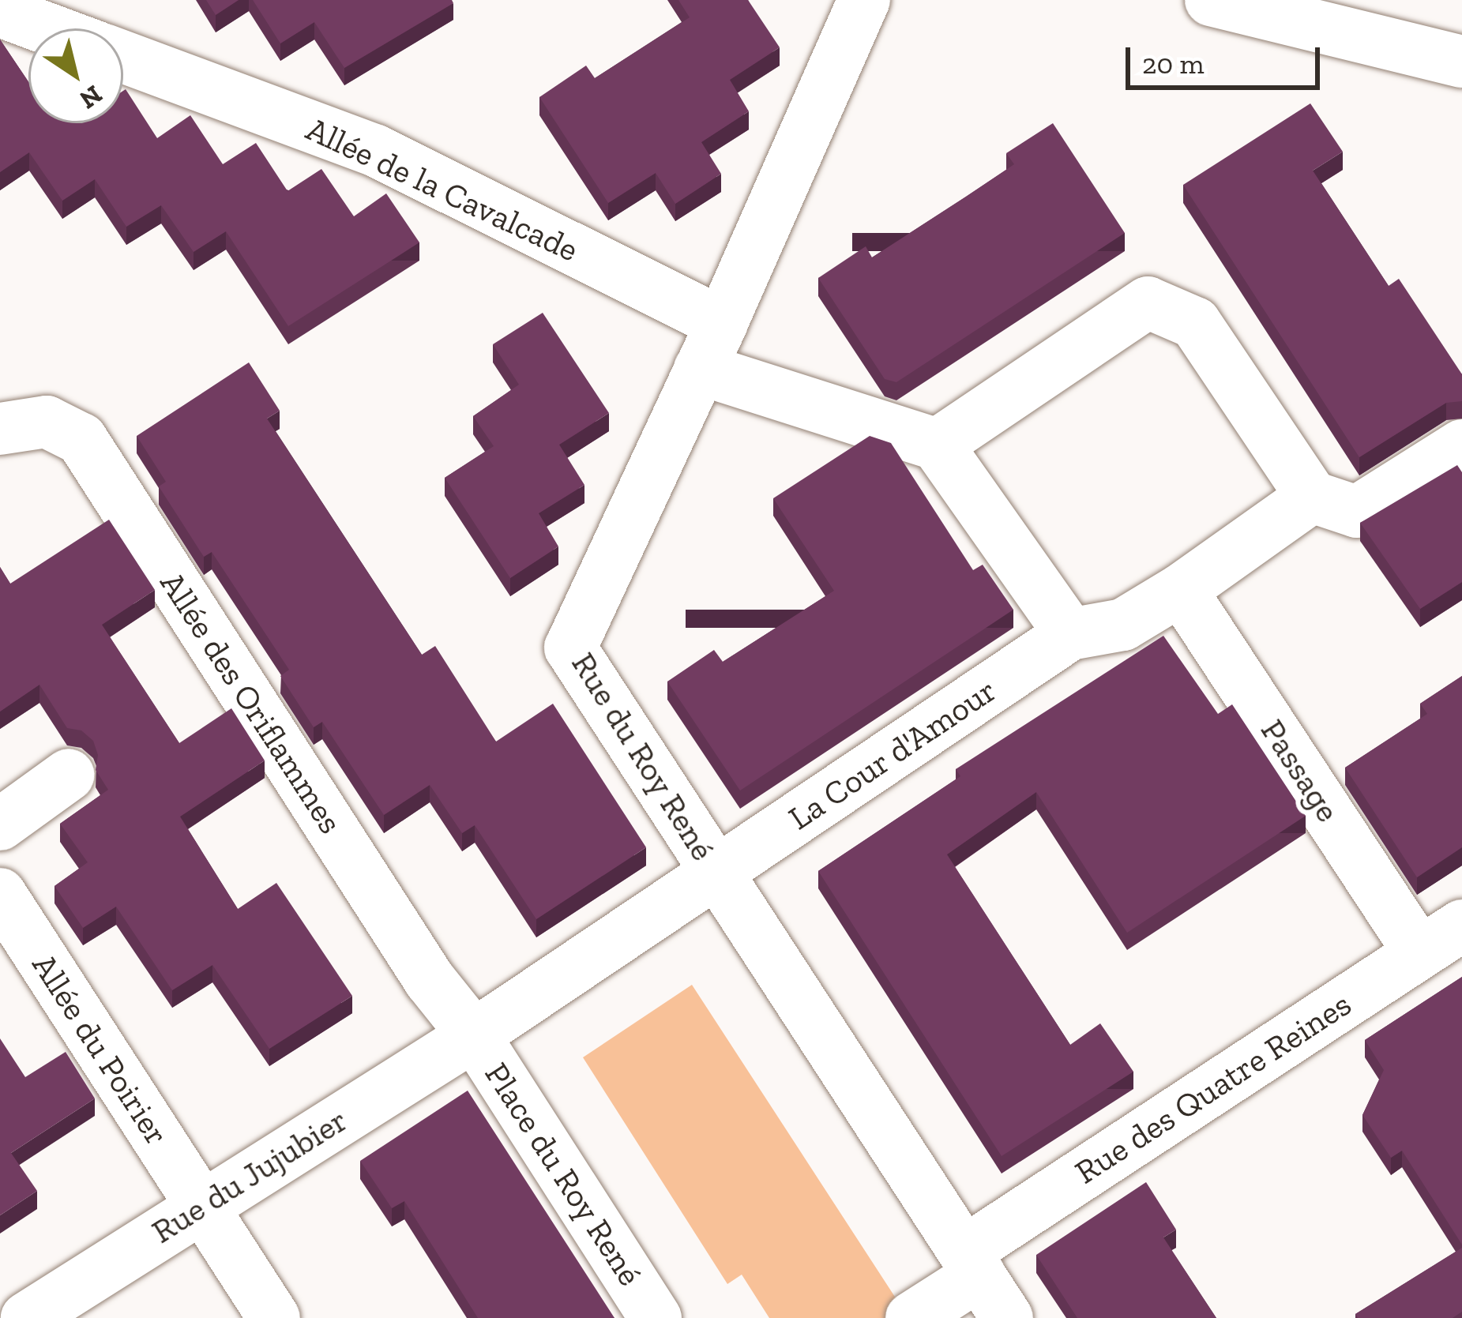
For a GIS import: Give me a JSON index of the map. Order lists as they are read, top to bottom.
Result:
{
  "streets": {
    "street": [
      "Allée de la Cavalcade",
      "Allée des Oriflammes",
      "La Cour d'Amour",
      "Rue du Roy René",
      "Passage",
      "Allée du Poirier",
      "Rue des Quatre Reines",
      "Place du Roy René",
      "Rue du Jujubier"
    ]
  },
  "crossings": [
    ["Allée de la Cavalcade", "Rue du Roy René"],
    ["Allée des Oriflammes", "Place du Roy René"],
    ["Allée des Oriflammes", "Rue du Jujubier"],
    ["La Cour d'Amour", "Rue du Roy René"],
    ["La Cour d'Amour", "Passage"],
    ["La Cour d'Amour", "Place du Roy René"],
    ["Rue du Roy René", "Rue des Quatre Reines"],
    ["Rue du Roy René", "Place du Roy René"],
    ["Passage", "Rue des Quatre Reines"],
    ["Allée du Poirier", "Rue du Jujubier"],
    ["Place du Roy René", "Rue du Jujubier"]
  ],
  "scale_bar": "20 m",
  "north": "bottom right"
}
